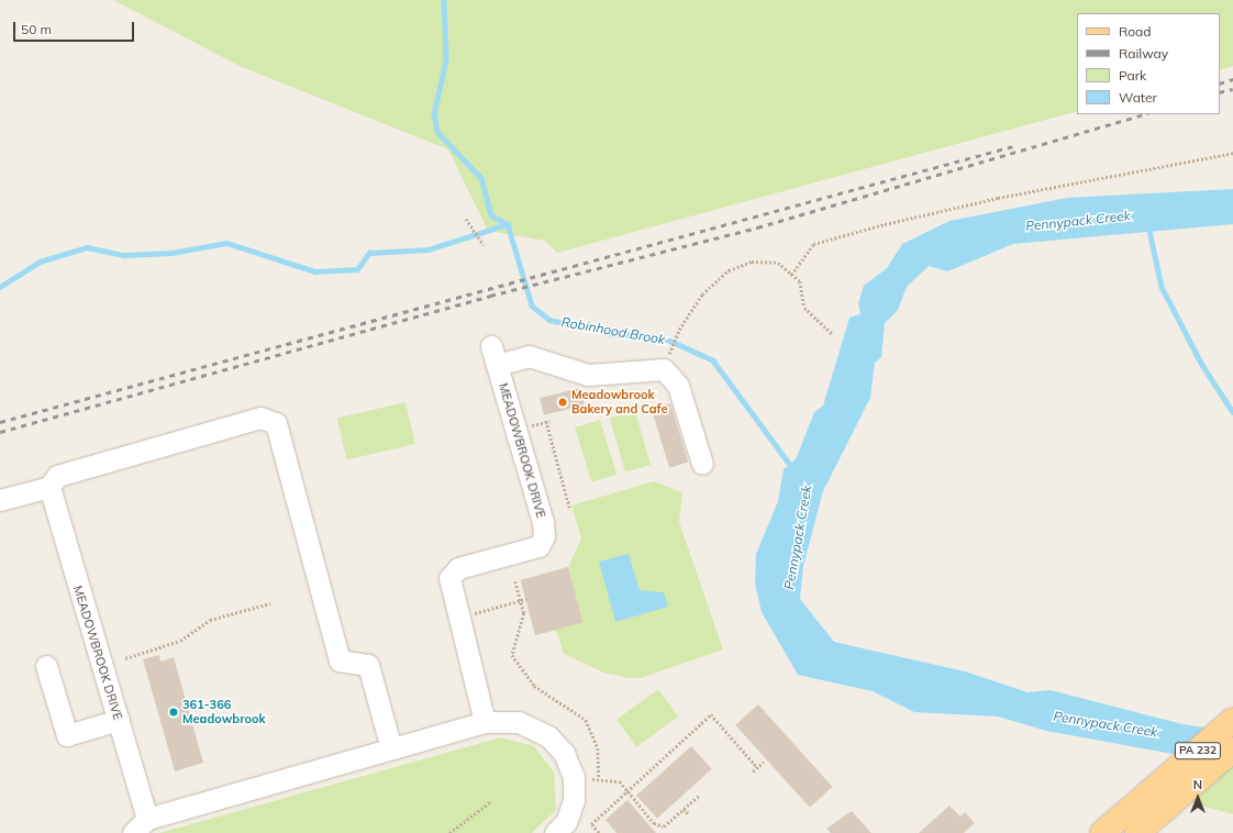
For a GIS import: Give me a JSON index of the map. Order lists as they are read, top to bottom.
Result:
{
  "streets": {
    "main road": ["PA 232"],
    "street": ["MEADOWBROOK DRIVE"]
  },
  "water": ["Pennypack Creek", "Robinhood Brook"],
  "places": ["Meadowbrook Bakery and Cafe", "361-366 Meadowbrook"],
  "legend": [
    "Road",
    "Railway",
    "Park",
    "Water"
  ],
  "scale_bar": "50 m",
  "north": "top"
}
